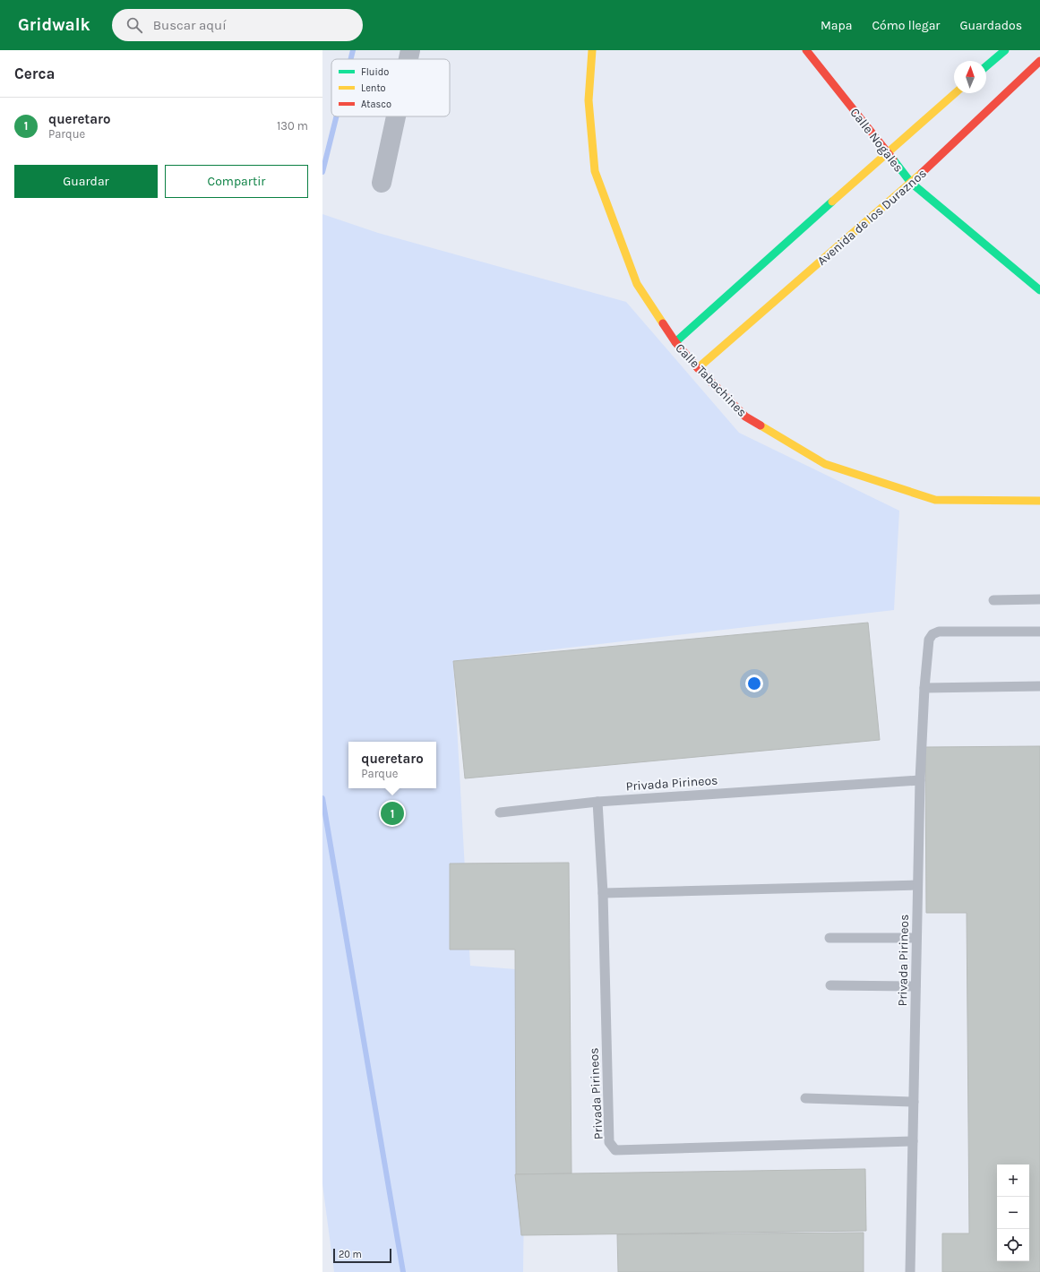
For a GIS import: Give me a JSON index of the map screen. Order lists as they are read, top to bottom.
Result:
{
  "streets": {
    "street": ["Calle Nogales", "Avenida de los Duraznos", "Calle Tabachines"],
    "lane": ["Privada Pirineos"]
  },
  "crossings": [
    ["Calle Nogales", "Avenida de los Duraznos"],
    ["Avenida de los Duraznos", "Calle Tabachines"]
  ],
  "legend": ["Fluido", "Lento", "Atasco"],
  "scale_bar": "20 m",
  "north": "top",
  "page": {
    "header": "Gridwalk",
    "search": "Buscar aquí",
    "nav": ["Mapa", "Cómo llegar", "Guardados"],
    "heading": "Cerca",
    "list": [
      {
        "mark": "1",
        "name": "queretaro",
        "note": "Parque",
        "value": "130 m"
      }
    ],
    "buttons": ["Guardar", "Compartir"],
    "popup": ["queretaro", "Parque"],
    "pins": "1",
    "map_buttons": ["+", "−"],
    "scale": "20 m"
  }
}
